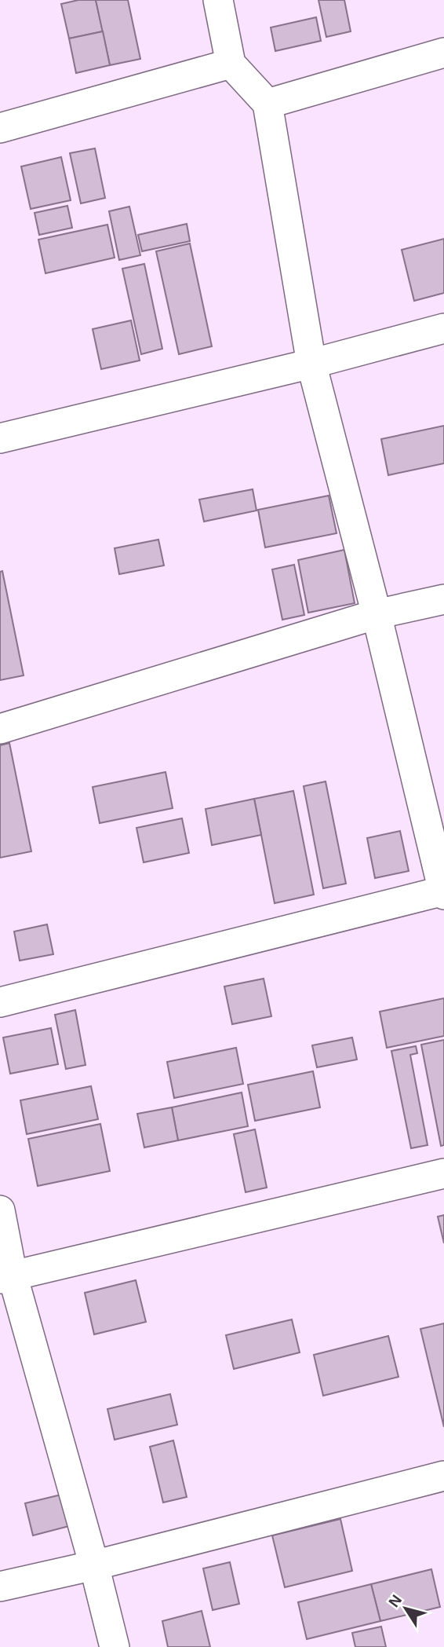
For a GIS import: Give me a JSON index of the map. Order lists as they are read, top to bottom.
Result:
{
  "north": "top left"
}
